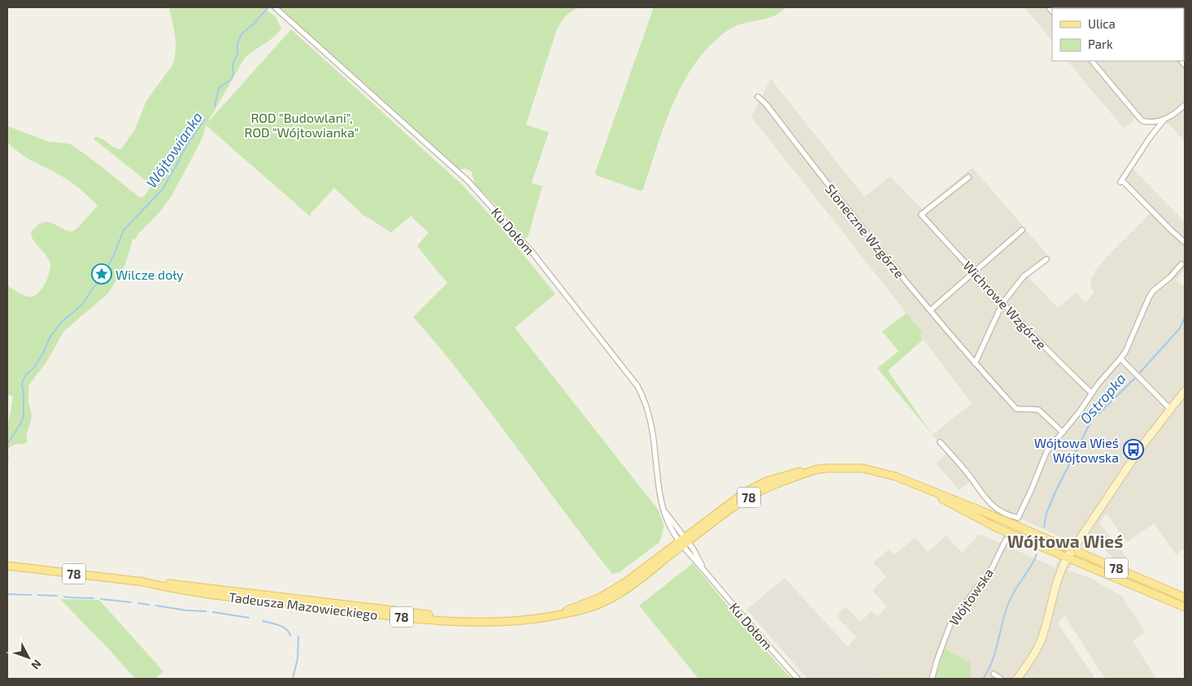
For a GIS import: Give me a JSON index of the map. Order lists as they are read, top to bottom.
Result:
{
  "streets": {
    "main road": ["78", "Tadeusza Mazowieckiego"],
    "street": [
      "Ku Dołom",
      "Słoneczne Wzgórze",
      "Wichrowe Wzgórze",
      "Wójtowska"
    ]
  },
  "crossings": [
    ["Ku Dołom", "Tadeusza Mazowieckiego"],
    ["78", "Tadeusza Mazowieckiego"]
  ],
  "districts": ["Wójtowa Wieś"],
  "water": ["Wójtowianka", "Ostropka"],
  "parks": ["ROD \"Budowlani\", ROD \"Wójtowianka\""],
  "places": {
    "place": ["Wilcze doły"],
    "bus stop": ["Wójtowa Wieś Wójtowska"]
  },
  "legend": ["Ulica", "Park"],
  "north": "bottom right"
}
